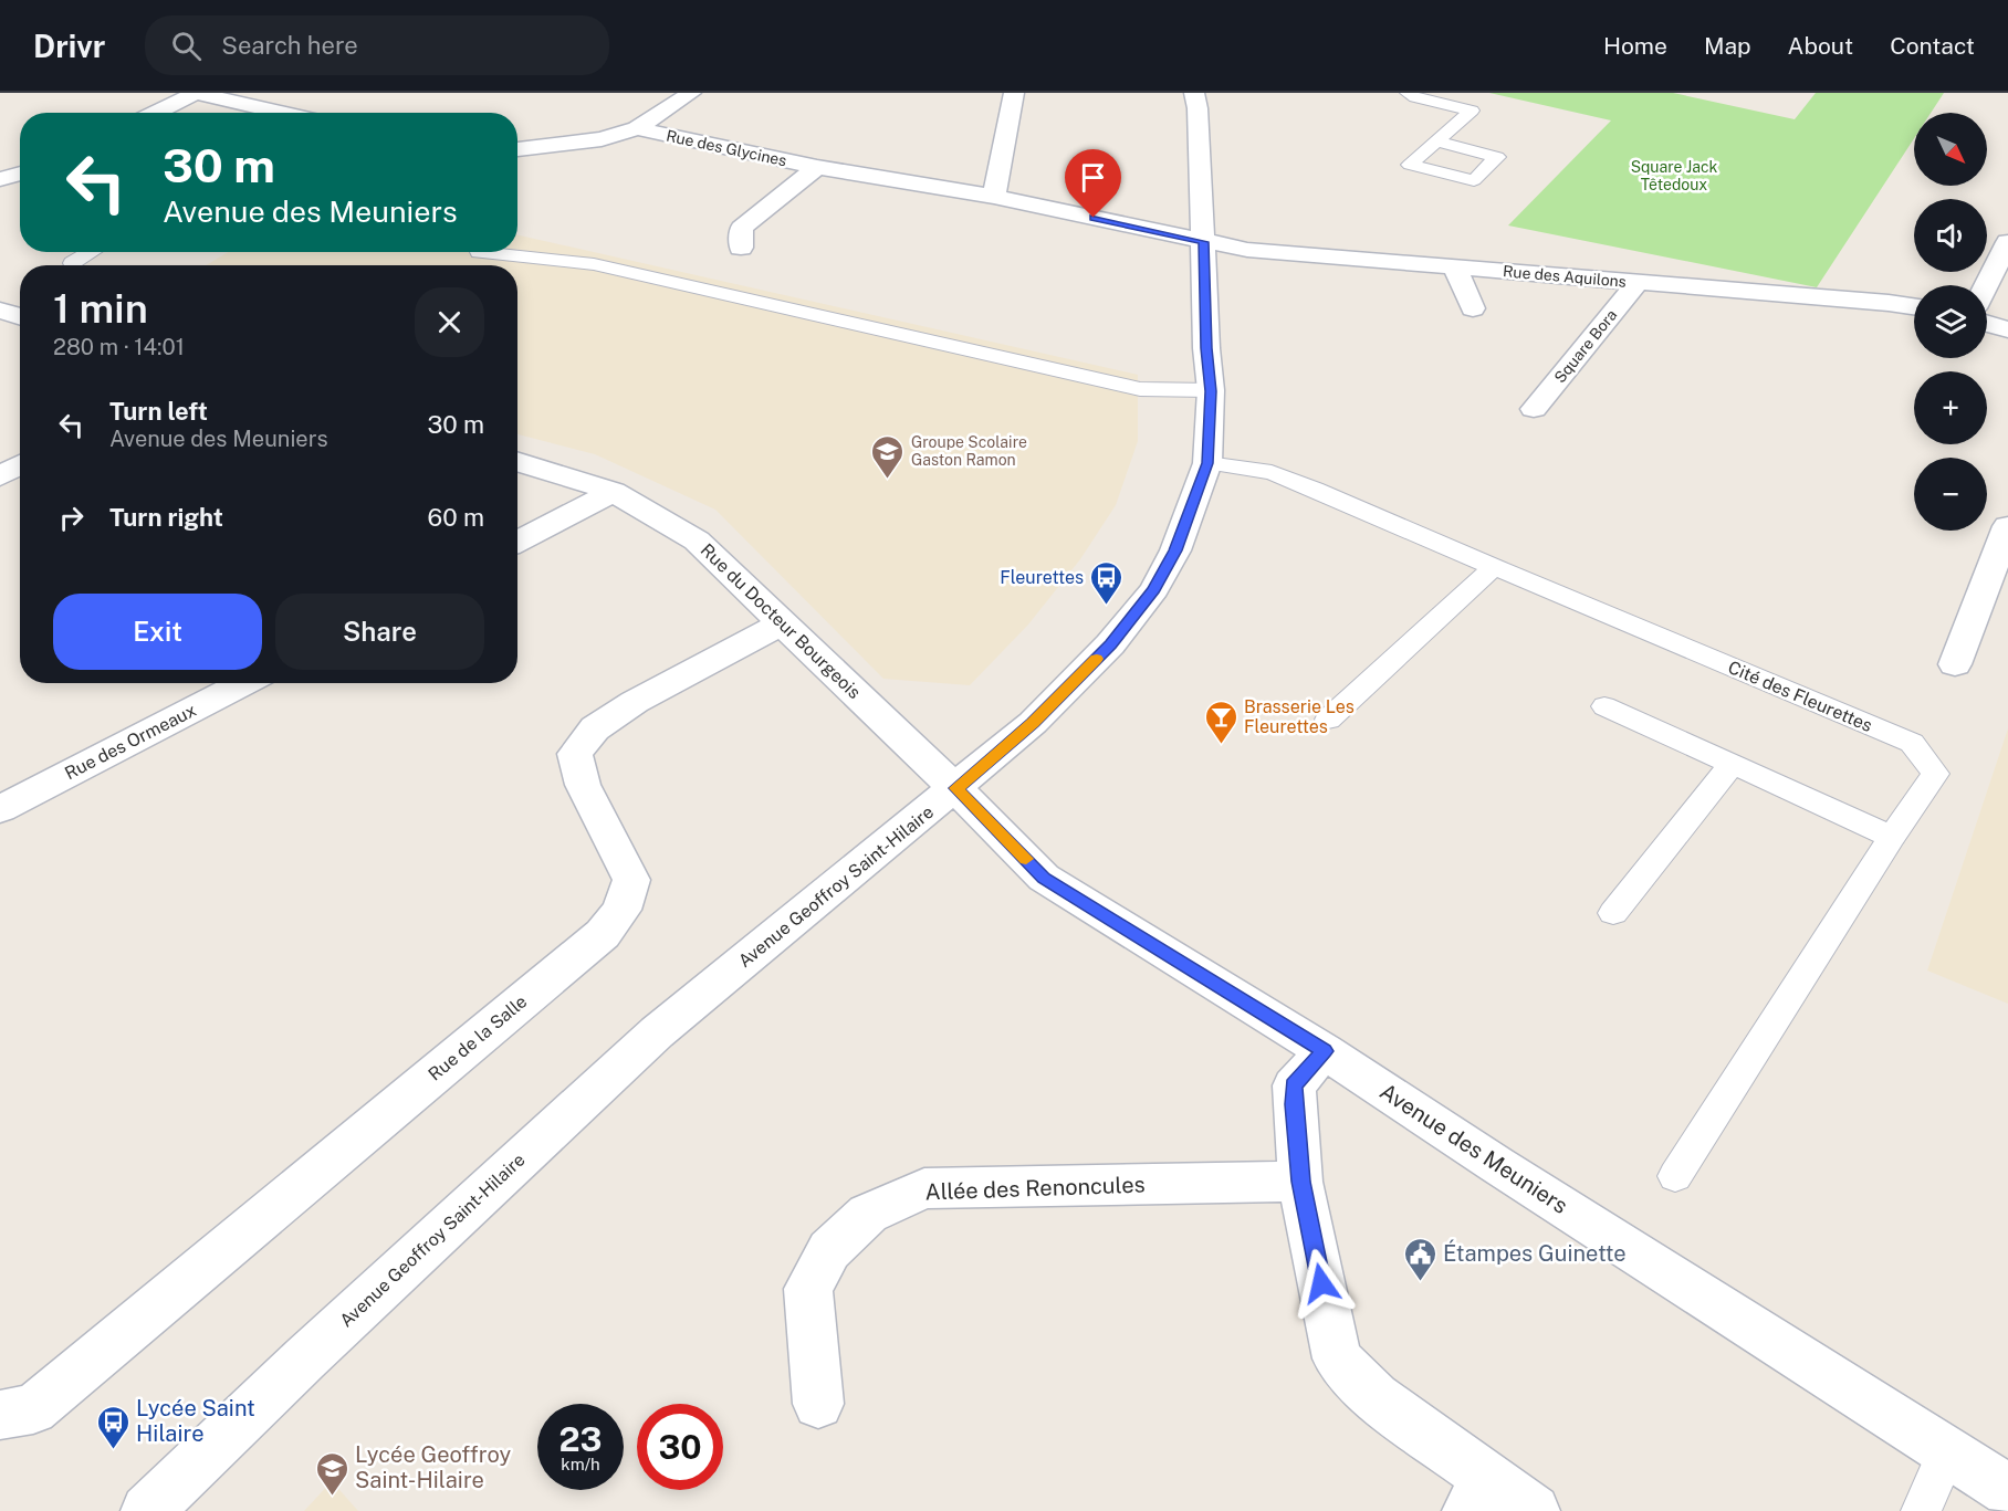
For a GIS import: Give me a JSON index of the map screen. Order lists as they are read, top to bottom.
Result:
{
  "streets": {
    "street": [
      "Rue des Glycines",
      "Rue des Aquilons",
      "Square Bora",
      "Rue du Docteur Bourgeois",
      "Rue des Ormeaux",
      "Avenue Geoffroy Saint-Hilaire",
      "Rue de la Salle",
      "Avenue des Meuniers",
      "Allée des Renoncules"
    ],
    "lane": ["Cité des Fleurettes"]
  },
  "crossings": [
    ["Rue des Glycines", "Rue des Aquilons"],
    ["Rue des Glycines", "Avenue Geoffroy Saint-Hilaire"],
    ["Rue des Aquilons", "Square Bora"],
    ["Rue des Aquilons", "Avenue Geoffroy Saint-Hilaire"],
    ["Rue du Docteur Bourgeois", "Avenue Geoffroy Saint-Hilaire"],
    ["Rue du Docteur Bourgeois", "Rue de la Salle"],
    ["Rue du Docteur Bourgeois", "Avenue des Meuniers"],
    ["Cité des Fleurettes", "Avenue Geoffroy Saint-Hilaire"],
    ["Avenue Geoffroy Saint-Hilaire", "Avenue des Meuniers"]
  ],
  "parks": ["Square Jack Têtedoux"],
  "places": {
    "school or university": ["Groupe Scolaire Gaston Ramon", "Lycée Geoffroy Saint-Hilaire"],
    "bus stop": ["Fleurettes", "Lycée Saint Hilaire"],
    "bar": ["Brasserie Les Fleurettes"],
    "public building": ["Étampes Guinette"]
  },
  "north": "bottom right",
  "page": {
    "header": "Drivr",
    "search": "Search here",
    "nav": [
      "Home",
      "Map",
      "About",
      "Contact"
    ],
    "map_buttons": ["+", "−"],
    "turn": ["30 m", "Avenue des Meuniers"],
    "heading": ["1 min", "280 m · 14:01"],
    "list": [
      {
        "name": "Turn left",
        "note": "Avenue des Meuniers",
        "value": "30 m"
      },
      {
        "name": "Turn right",
        "value": "60 m"
      }
    ],
    "buttons": ["Exit", "Share"],
    "speed": "23 km/h",
    "limit": "30"
  }
}
